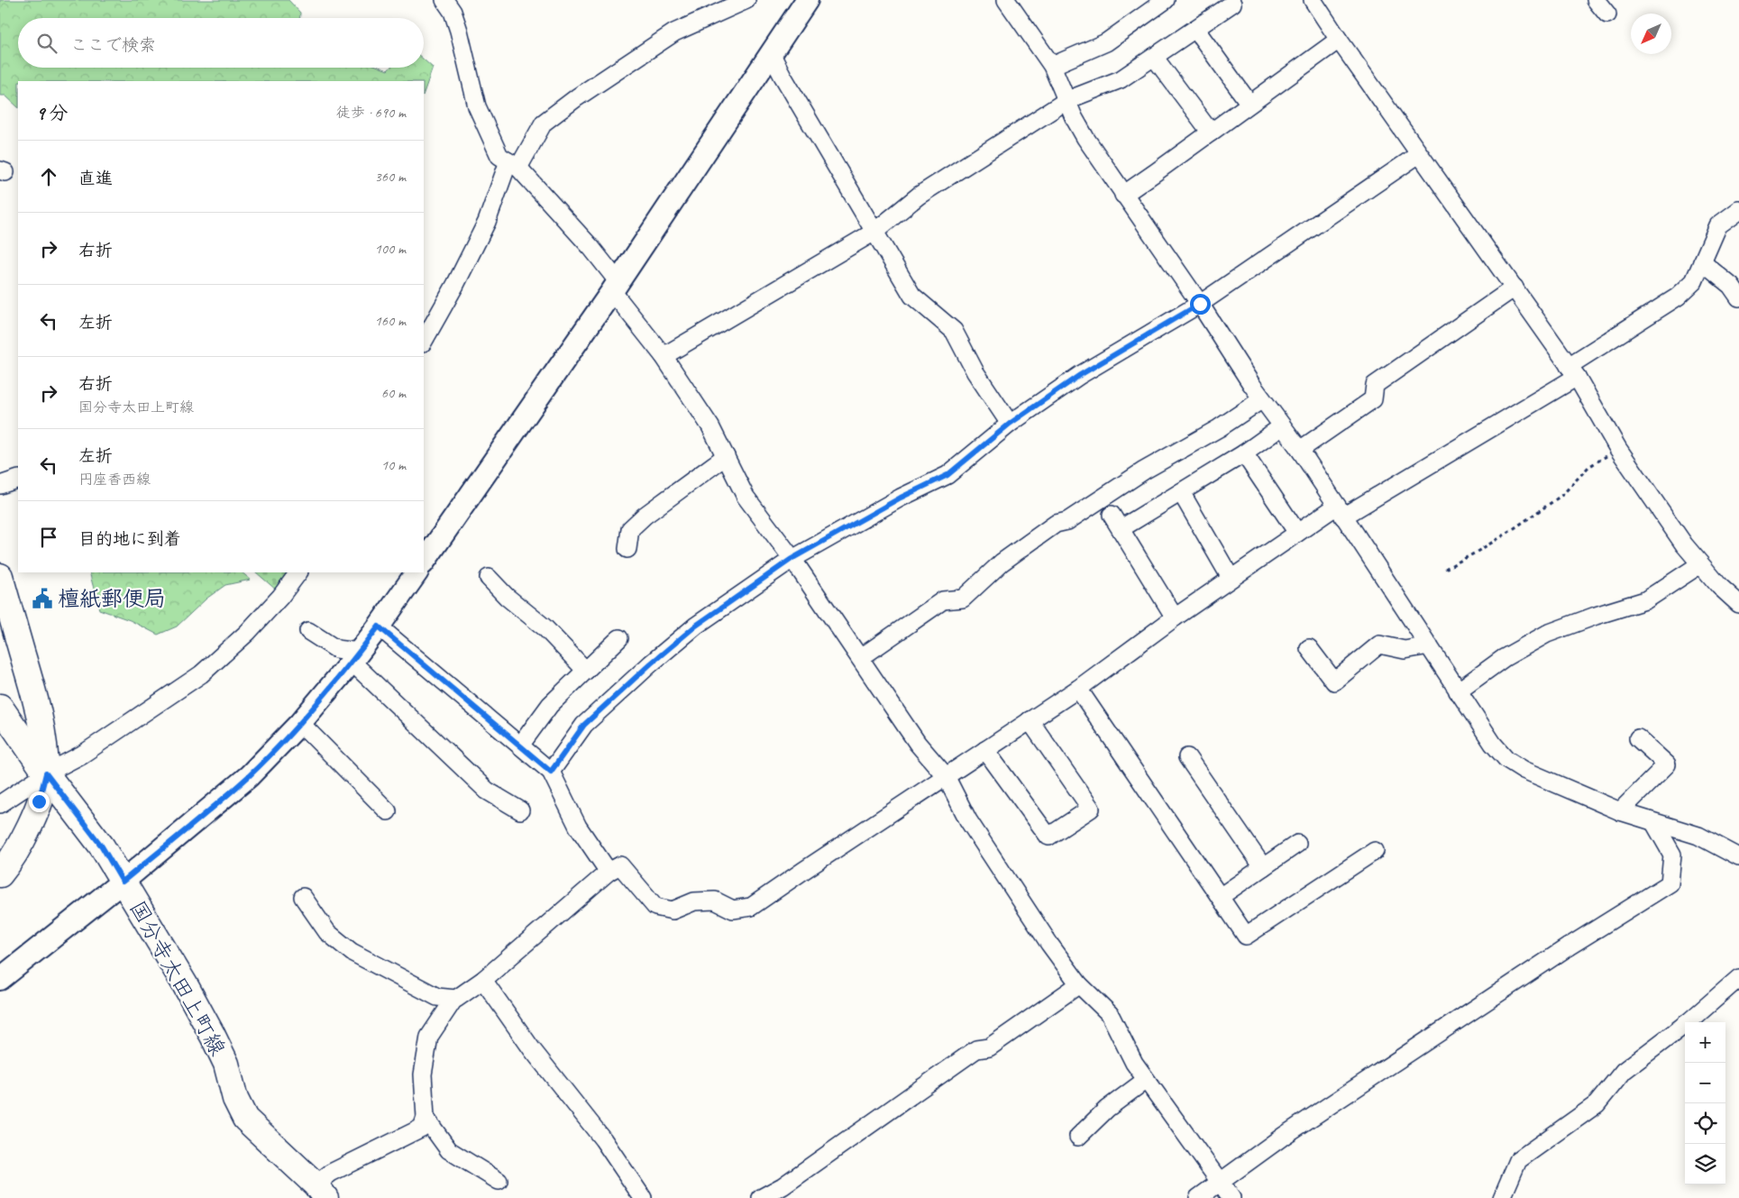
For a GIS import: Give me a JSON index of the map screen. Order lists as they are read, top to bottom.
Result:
{
  "streets": {
    "main road": ["国分寺太田上町線"]
  },
  "places": {
    "public building": ["檀紙郵便局"]
  },
  "north": "bottom left",
  "page": {
    "search": "ここで検索",
    "heading": ["9 分", "徒歩 · 690 m"],
    "list": [
      ["直進", "360 m"],
      ["右折", "100 m"],
      ["左折", "160 m"],
      ["右折", "国分寺太田上町線", "60 m"],
      ["左折", "円座香西線", "10 m"],
      "目的地に到着"
    ],
    "map_buttons": ["+", "−"]
  }
}
